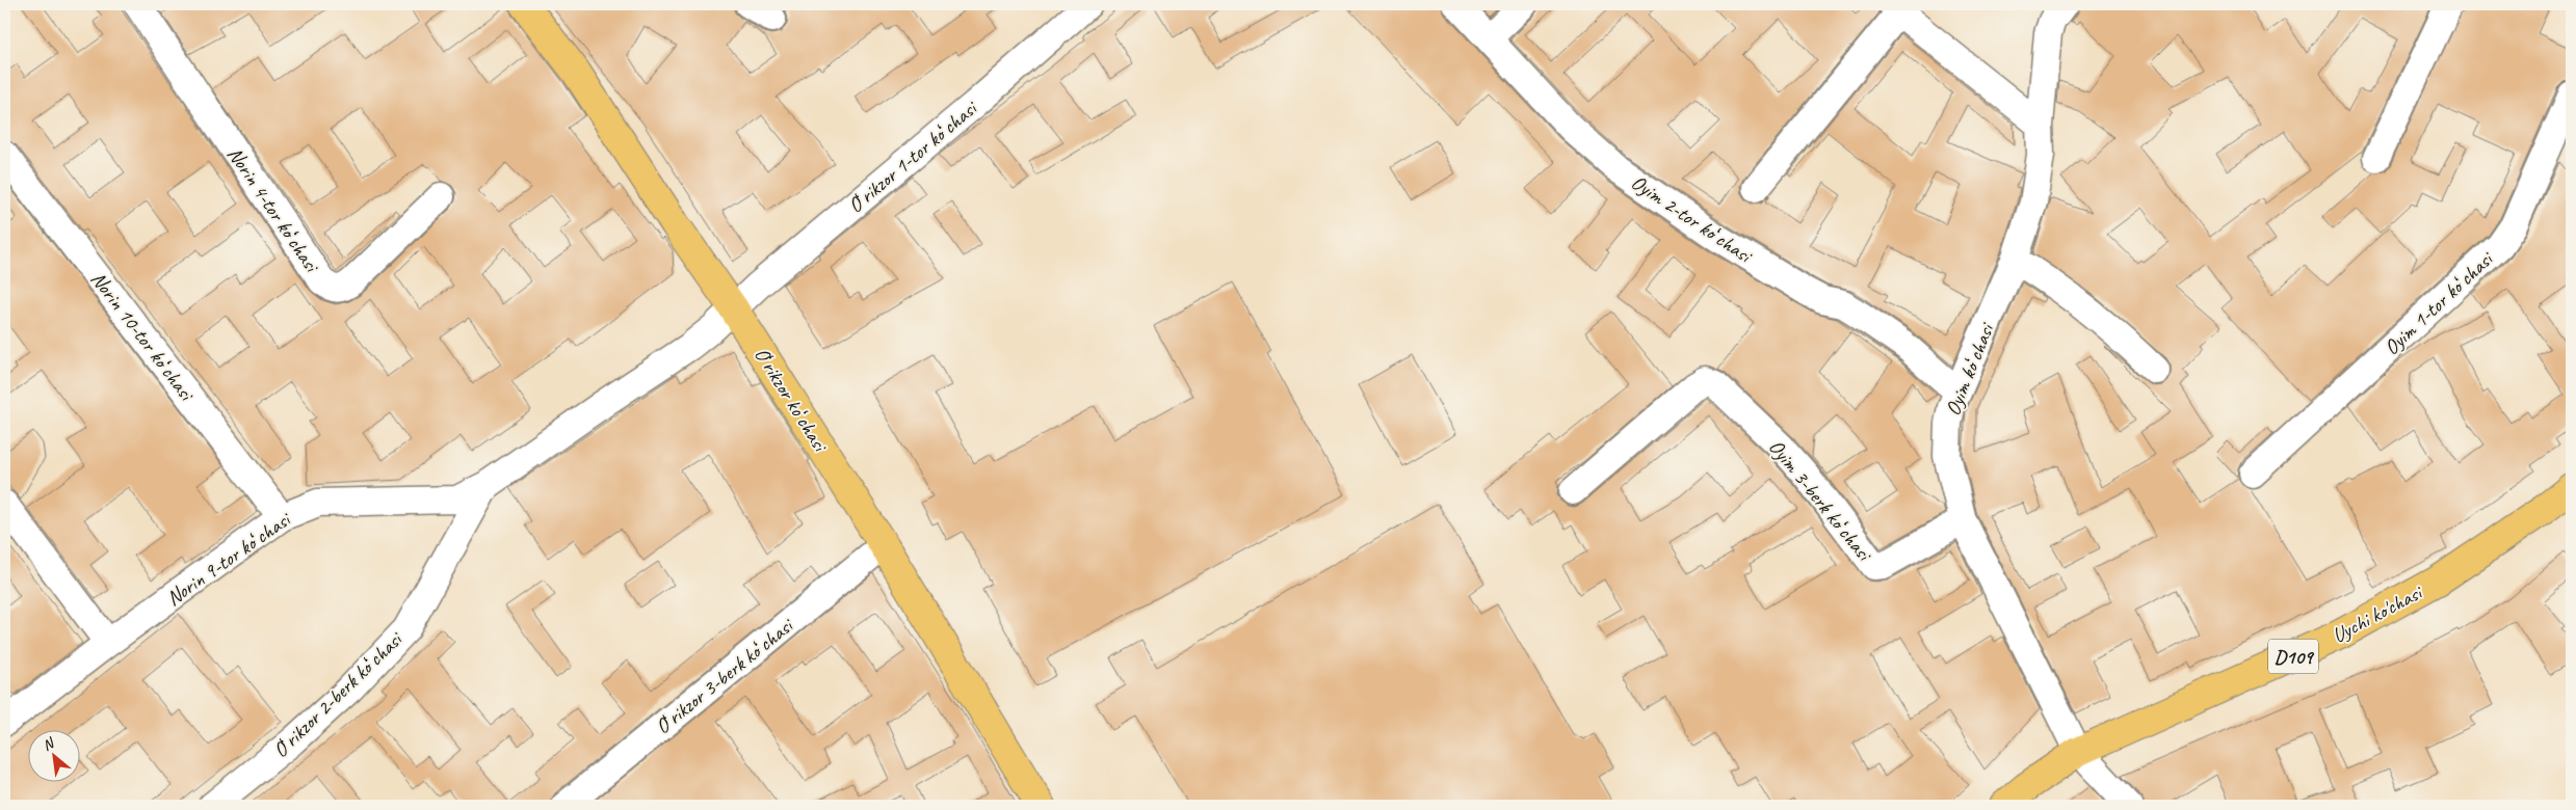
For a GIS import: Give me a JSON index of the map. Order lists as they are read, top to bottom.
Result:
{
  "streets": {
    "main road": ["Oʻrikzor koʻchasi", "Uychi ko'chasi", "D109"],
    "street": [
      "Oʻrikzor 1-tor koʻchasi",
      "Norin 4-tor koʻchasi",
      "Oyim 2-tor koʻchasi",
      "Oyim 1-tor koʻchasi",
      "Norin 10-tor koʻchasi",
      "Oyim koʻchasi",
      "Oyim 3-berk koʻchasi",
      "Norin 9-tor koʻchasi",
      "Oʻrikzor 3-berk koʻchasi",
      "Oʻrikzor 2-berk koʻchasi"
    ]
  },
  "crossings": [
    ["Oʻrikzor 1-tor koʻchasi", "Oʻrikzor koʻchasi"],
    ["Oʻrikzor 1-tor koʻchasi", "Norin 9-tor koʻchasi"],
    ["Oʻrikzor 1-tor koʻchasi", "Oʻrikzor 2-berk koʻchasi"],
    ["Oyim 2-tor koʻchasi", "Oyim koʻchasi"],
    ["Norin 10-tor koʻchasi", "Norin 9-tor koʻchasi"],
    ["Oyim koʻchasi", "Oyim 3-berk koʻchasi"],
    ["Oyim koʻchasi", "Uychi ko'chasi"],
    ["Oʻrikzor koʻchasi", "Oʻrikzor 3-berk koʻchasi"],
    ["Norin 9-tor koʻchasi", "Oʻrikzor 2-berk koʻchasi"]
  ],
  "north": "top left"
}
